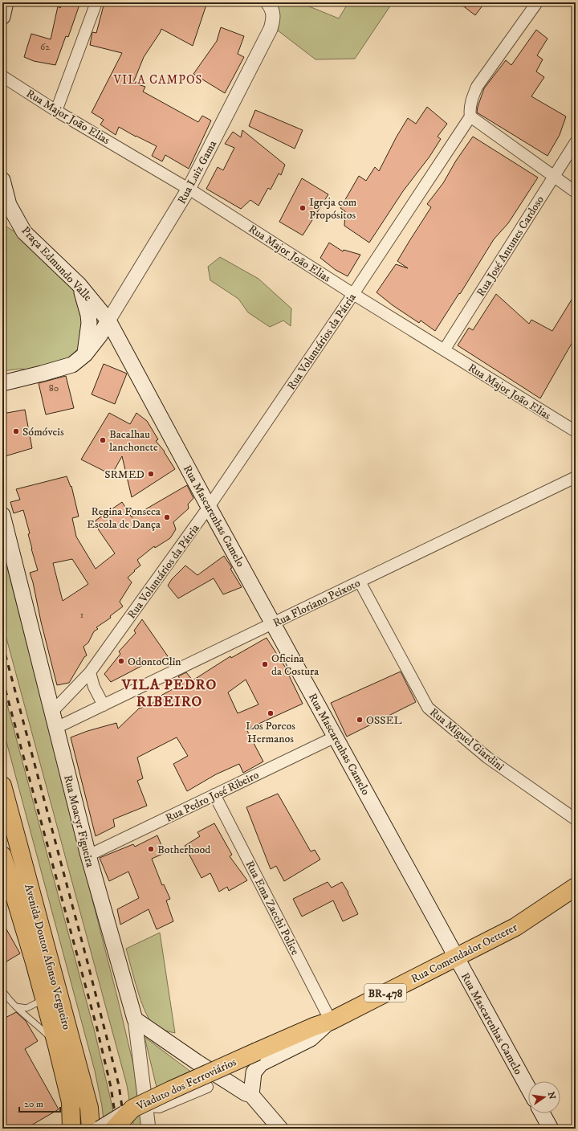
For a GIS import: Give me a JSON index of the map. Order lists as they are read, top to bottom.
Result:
{
  "streets": {
    "main road": [
      "Praça Edmundo Valle",
      "Rua Mascarenhas Camelo",
      "Rua Moacyr Figueira",
      "Rua Comendador Oetterer",
      "Avenida Doutor Afonso Vergueiro",
      "BR-478",
      "Viaduto dos Ferroviários"
    ],
    "street": [
      "Rua Major João Elias",
      "Rua Luiz Gama",
      "Rua José Antunes Cardoso",
      "Rua Voluntários da Pátria",
      "Rua Floriano Peixoto",
      "Rua Miguel Giardini",
      "Rua Pedro José Ribeiro",
      "Rua Ema Zacchi Police"
    ]
  },
  "crossings": [
    ["Rua Major João Elias", "Rua Luiz Gama"],
    ["Rua Major João Elias", "Rua José Antunes Cardoso"],
    ["Rua Major João Elias", "Rua Voluntários da Pátria"],
    ["Rua Luiz Gama", "Praça Edmundo Valle"],
    ["Rua Luiz Gama", "Rua Mascarenhas Camelo"],
    ["Praça Edmundo Valle", "Rua Mascarenhas Camelo"],
    ["Rua Voluntários da Pátria", "Rua Mascarenhas Camelo"],
    ["Rua Voluntários da Pátria", "Rua Moacyr Figueira"],
    ["Rua Mascarenhas Camelo", "Rua Floriano Peixoto"],
    ["Rua Mascarenhas Camelo", "Rua Pedro José Ribeiro"],
    ["Rua Mascarenhas Camelo", "Rua Comendador Oetterer"],
    ["Rua Floriano Peixoto", "Rua Miguel Giardini"],
    ["Rua Floriano Peixoto", "Rua Moacyr Figueira"],
    ["Rua Pedro José Ribeiro", "Rua Moacyr Figueira"],
    ["Rua Pedro José Ribeiro", "Rua Ema Zacchi Police"],
    ["Rua Moacyr Figueira", "BR-478"],
    ["Rua Moacyr Figueira", "Viaduto dos Ferroviários"],
    ["Rua Ema Zacchi Police", "Rua Comendador Oetterer"],
    ["Rua Comendador Oetterer", "Viaduto dos Ferroviários"],
    ["BR-478", "Viaduto dos Ferroviários"]
  ],
  "districts": ["VILA CAMPOS", "VILA PEDRO RIBEIRO"],
  "places": [
    "Igreja com Propósitos",
    "Sómóveis",
    "Bacalhau lanchonete",
    "SRMED",
    "Regina Fonseca Escola de Dança",
    "OdontoClin",
    "Oficina da Costura",
    "Los Porcos Hermanos",
    "OSSEL",
    "Botherhood"
  ],
  "house_numbers": ["62", "80", "1"],
  "scale_bar": "20 m",
  "north": "right"
}
